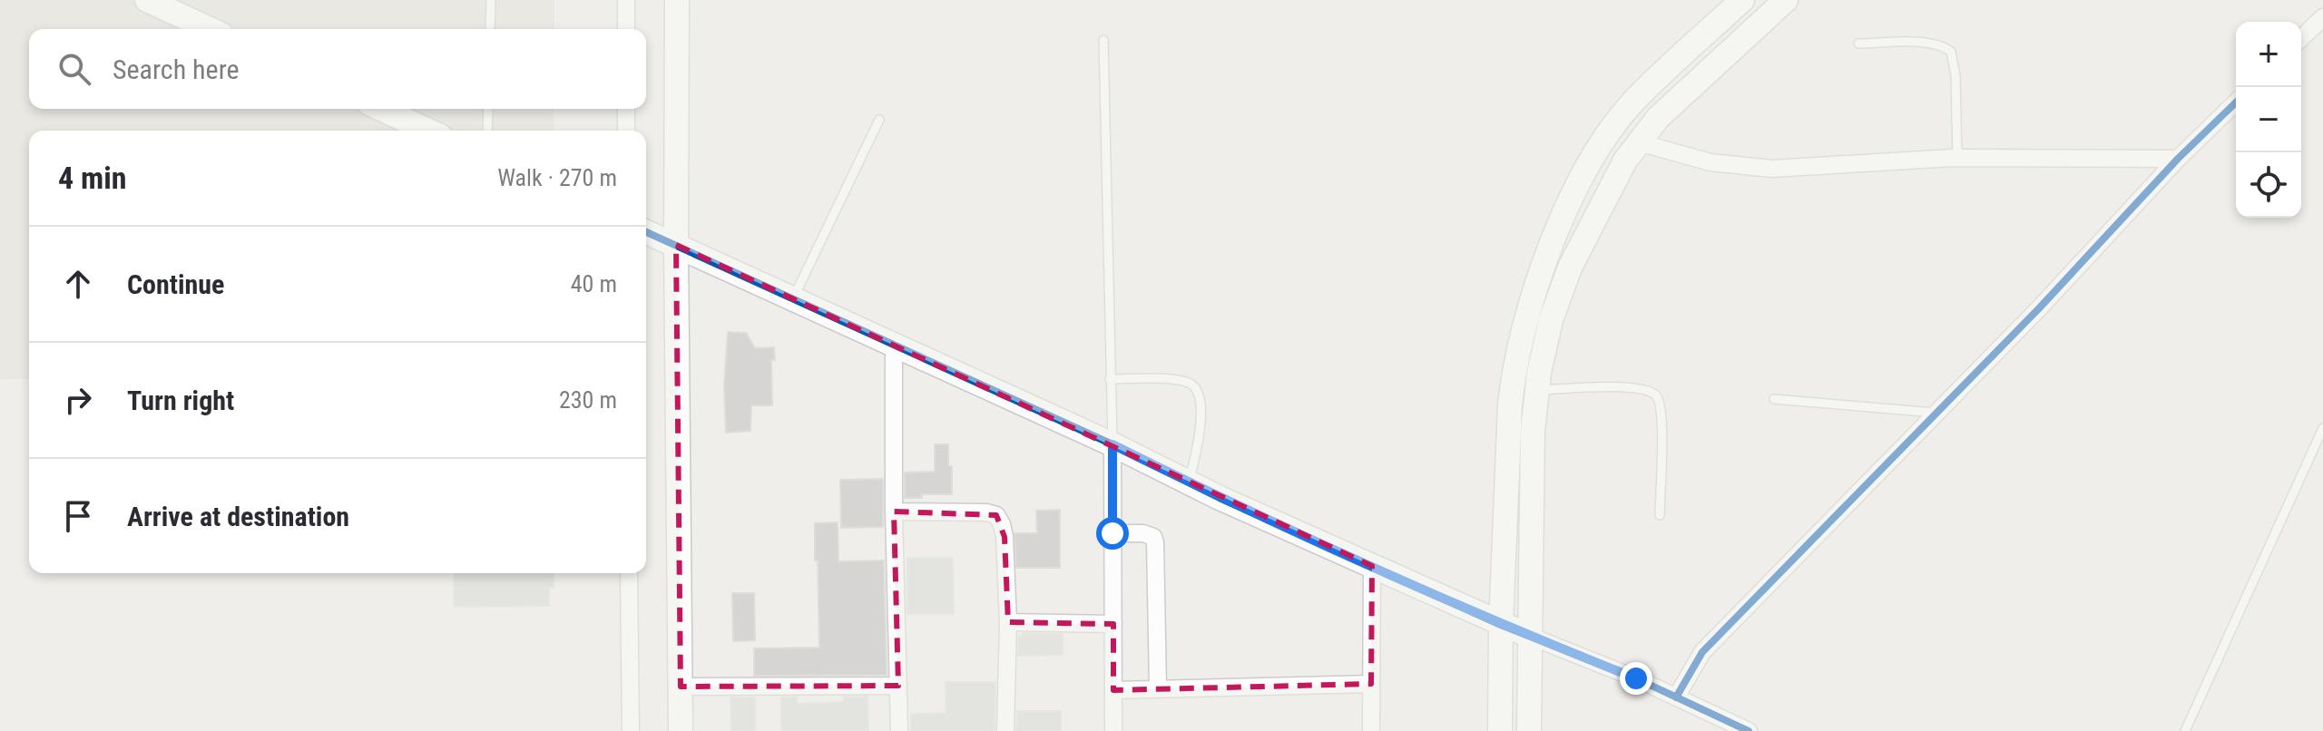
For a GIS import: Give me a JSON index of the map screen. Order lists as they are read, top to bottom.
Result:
{
  "page": {
    "map_buttons": ["+", "−"],
    "search": "Search here",
    "heading": ["4 min", "Walk · 270 m"],
    "list": [
      ["Continue", "40 m"],
      ["Turn right", "230 m"],
      "Arrive at destination"
    ]
  }
}
